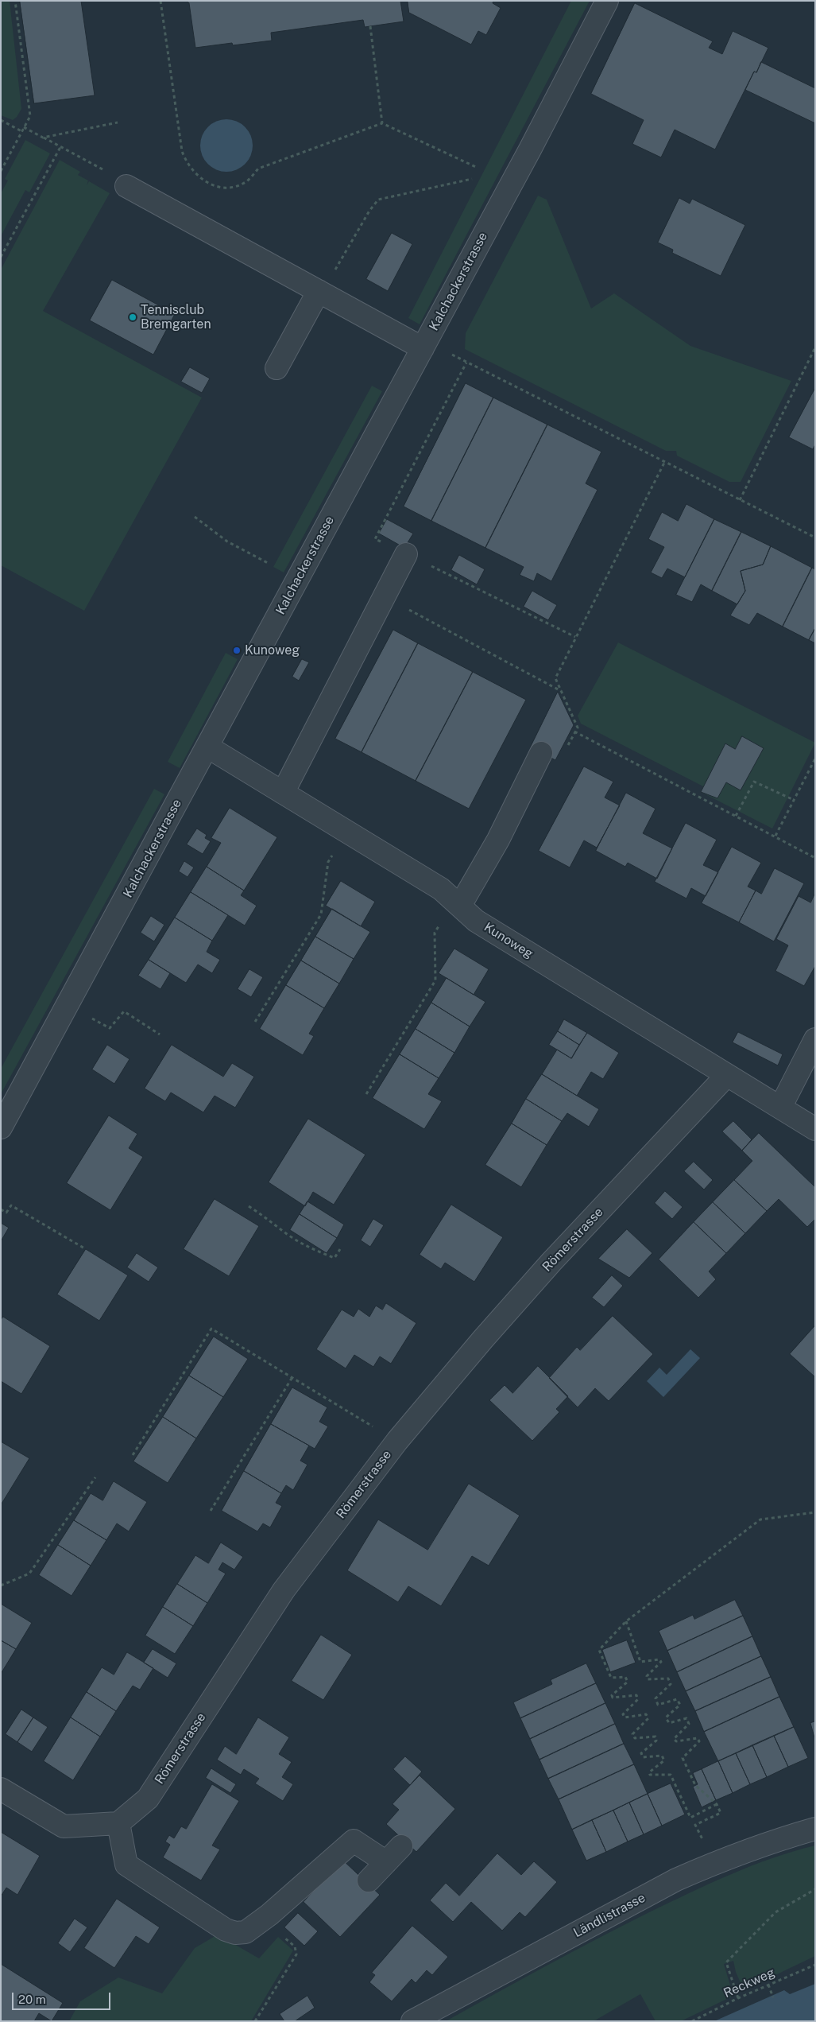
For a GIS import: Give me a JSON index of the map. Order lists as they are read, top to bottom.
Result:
{
  "streets": {
    "street": [
      "Kalchackerstrasse",
      "Kunoweg",
      "Römerstrasse",
      "Ländlistrasse"
    ],
    "path": ["Reckweg"]
  },
  "crossings": [
    ["Kalchackerstrasse", "Kunoweg"],
    ["Kunoweg", "Römerstrasse"]
  ],
  "places": ["Tennisclub Bremgarten", "Kunoweg"],
  "scale_bar": "20 m"
}
